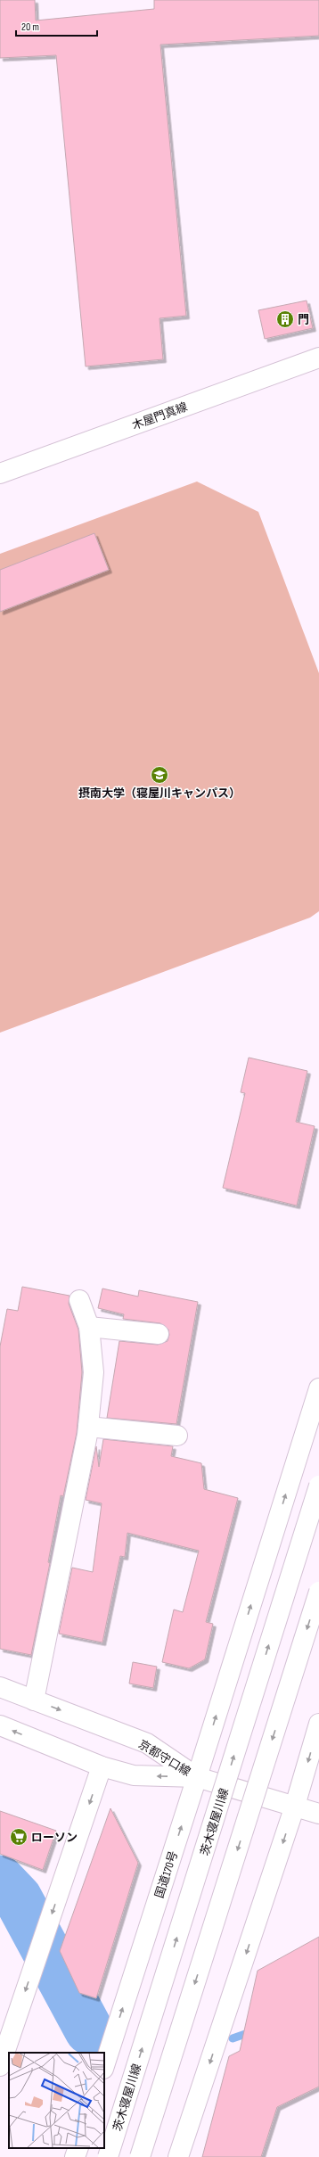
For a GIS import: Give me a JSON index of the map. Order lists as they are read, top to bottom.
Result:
{
  "streets": {
    "main road": [
      "木屋門真線",
      "京都守口線",
      "茨木寝屋川線",
      "国道170号"
    ]
  },
  "crossings": [
    ["京都守口線", "国道170号"]
  ],
  "places": {
    "building": ["門"],
    "school or university": ["摂南大学（寝屋川キャンパス）"],
    "supermarket": ["ローソン"]
  },
  "scale_bar": "20 m"
}
